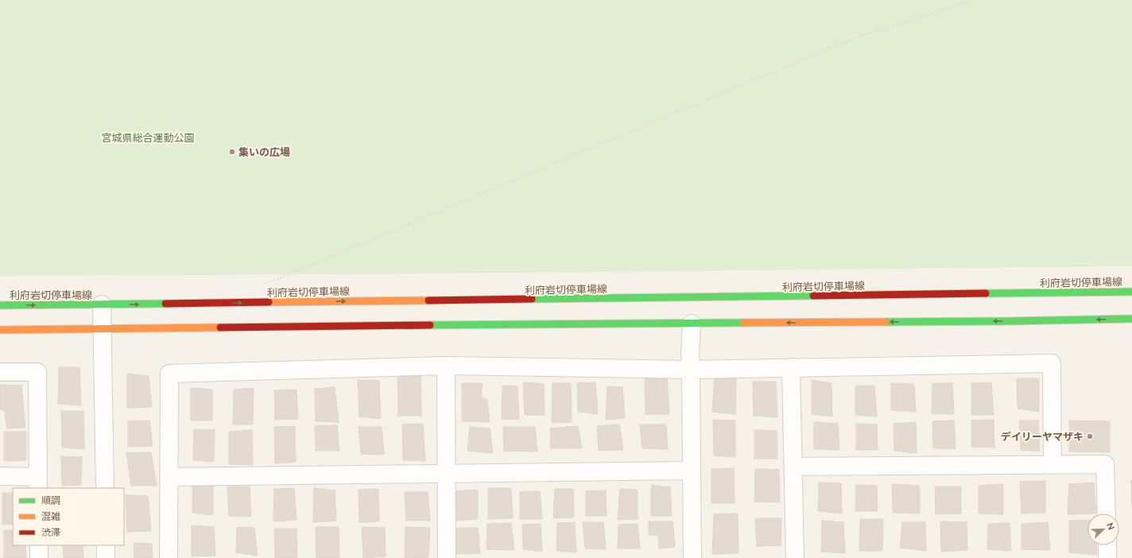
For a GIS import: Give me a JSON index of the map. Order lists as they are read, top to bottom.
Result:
{
  "streets": {
    "main road": ["利府岩切停車場線"]
  },
  "parks": ["宮城県総合運動公園"],
  "places": ["集いの広場", "デイリーヤマザキ"],
  "legend": ["順調", "混雑", "渋滞"],
  "north": "top right"
}
